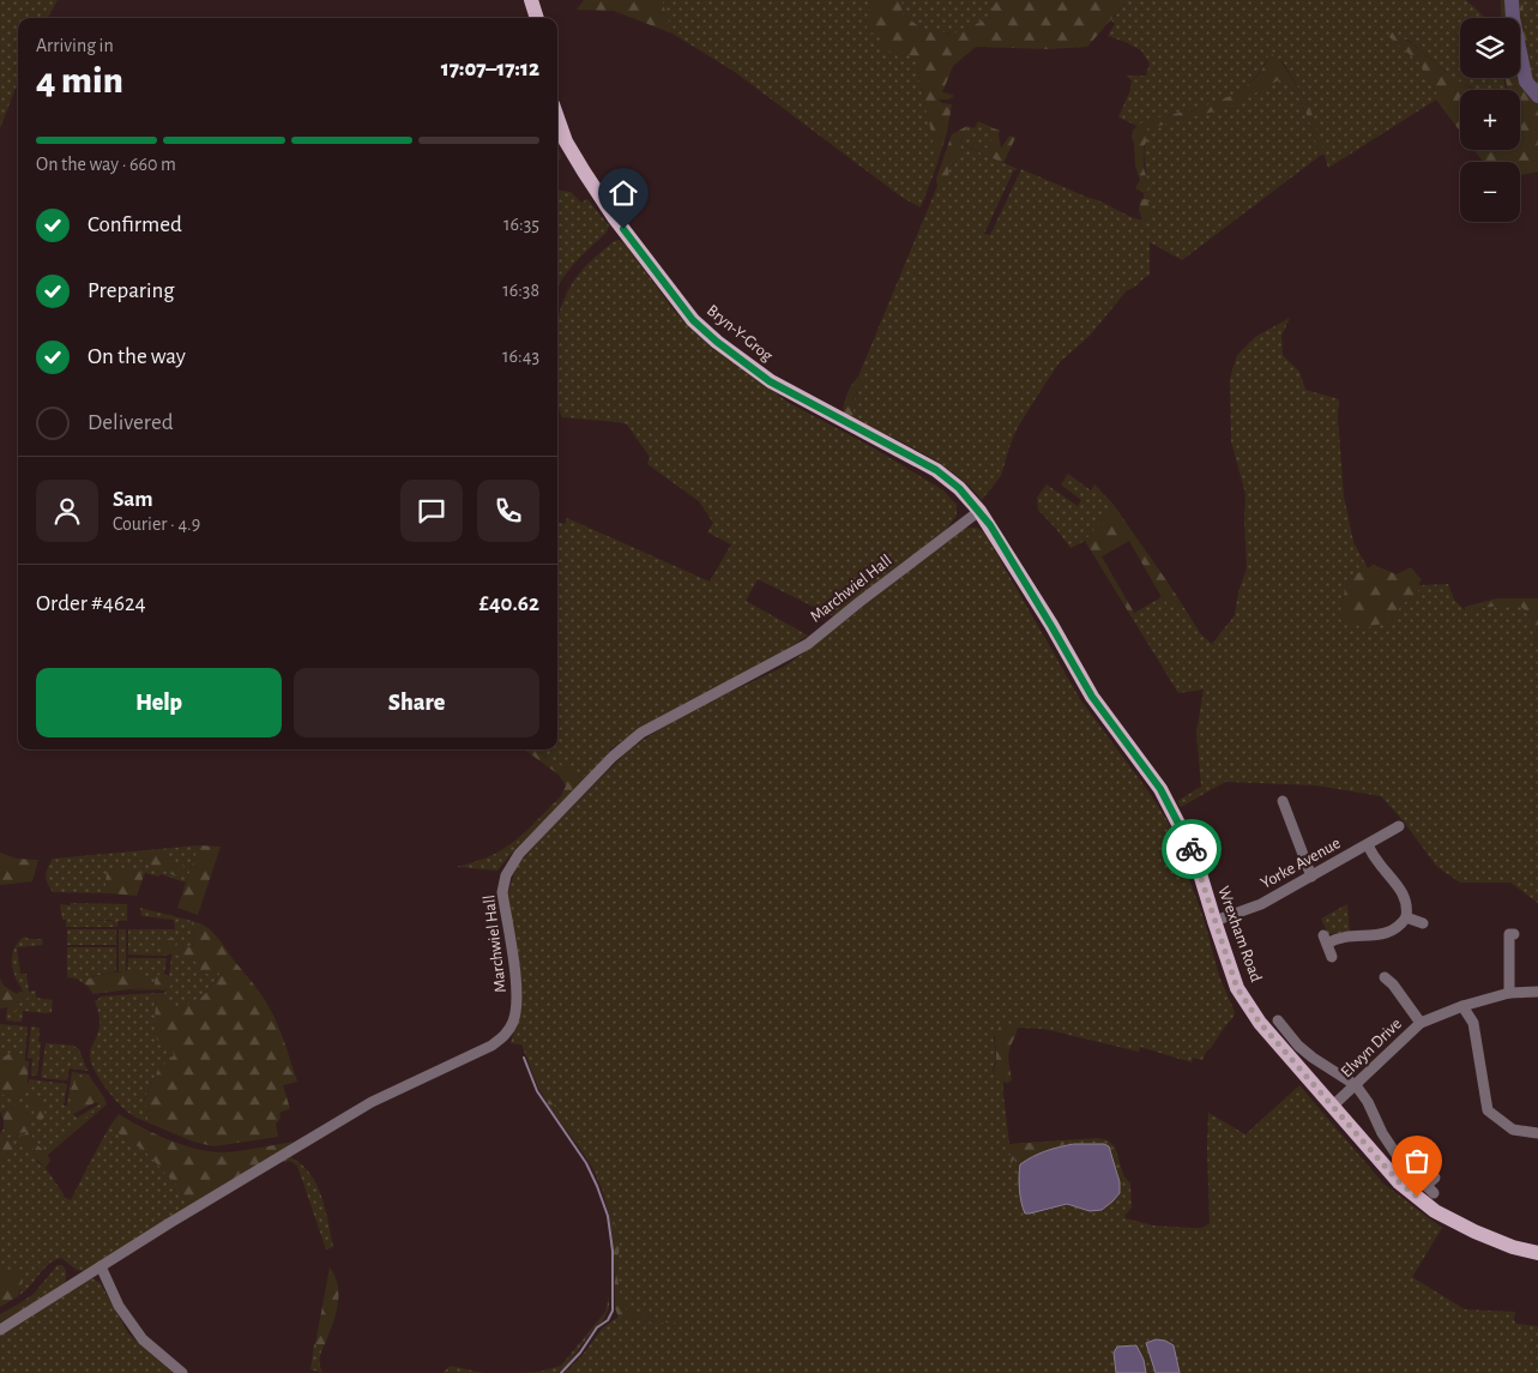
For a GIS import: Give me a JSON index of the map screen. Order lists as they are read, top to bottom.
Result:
{
  "streets": {
    "main road": ["Bryn-Y-Grog", "Wrexham Road"],
    "street": ["Marchwiel Hall", "Yorke Avenue", "Elwyn Drive"]
  },
  "crossings": [
    ["Bryn-Y-Grog", "Marchwiel Hall"],
    ["Bryn-Y-Grog", "Wrexham Road"],
    ["Marchwiel Hall", "Wrexham Road"],
    ["Yorke Avenue", "Wrexham Road"],
    ["Wrexham Road", "Elwyn Drive"]
  ],
  "page": {
    "map_buttons": ["+", "−"],
    "heading": ["4 min", "Arriving in", "17:07–17:12"],
    "panel": [
      "Sam",
      "Courier · 4.9",
      "Order #4624",
      "£40.62"
    ],
    "bar": "On the way · 660 m",
    "list": [
      ["Confirmed", "16:35"],
      ["Preparing", "16:38"],
      ["On the way", "16:43"],
      "Delivered"
    ],
    "buttons": ["Help", "Share"]
  }
}
